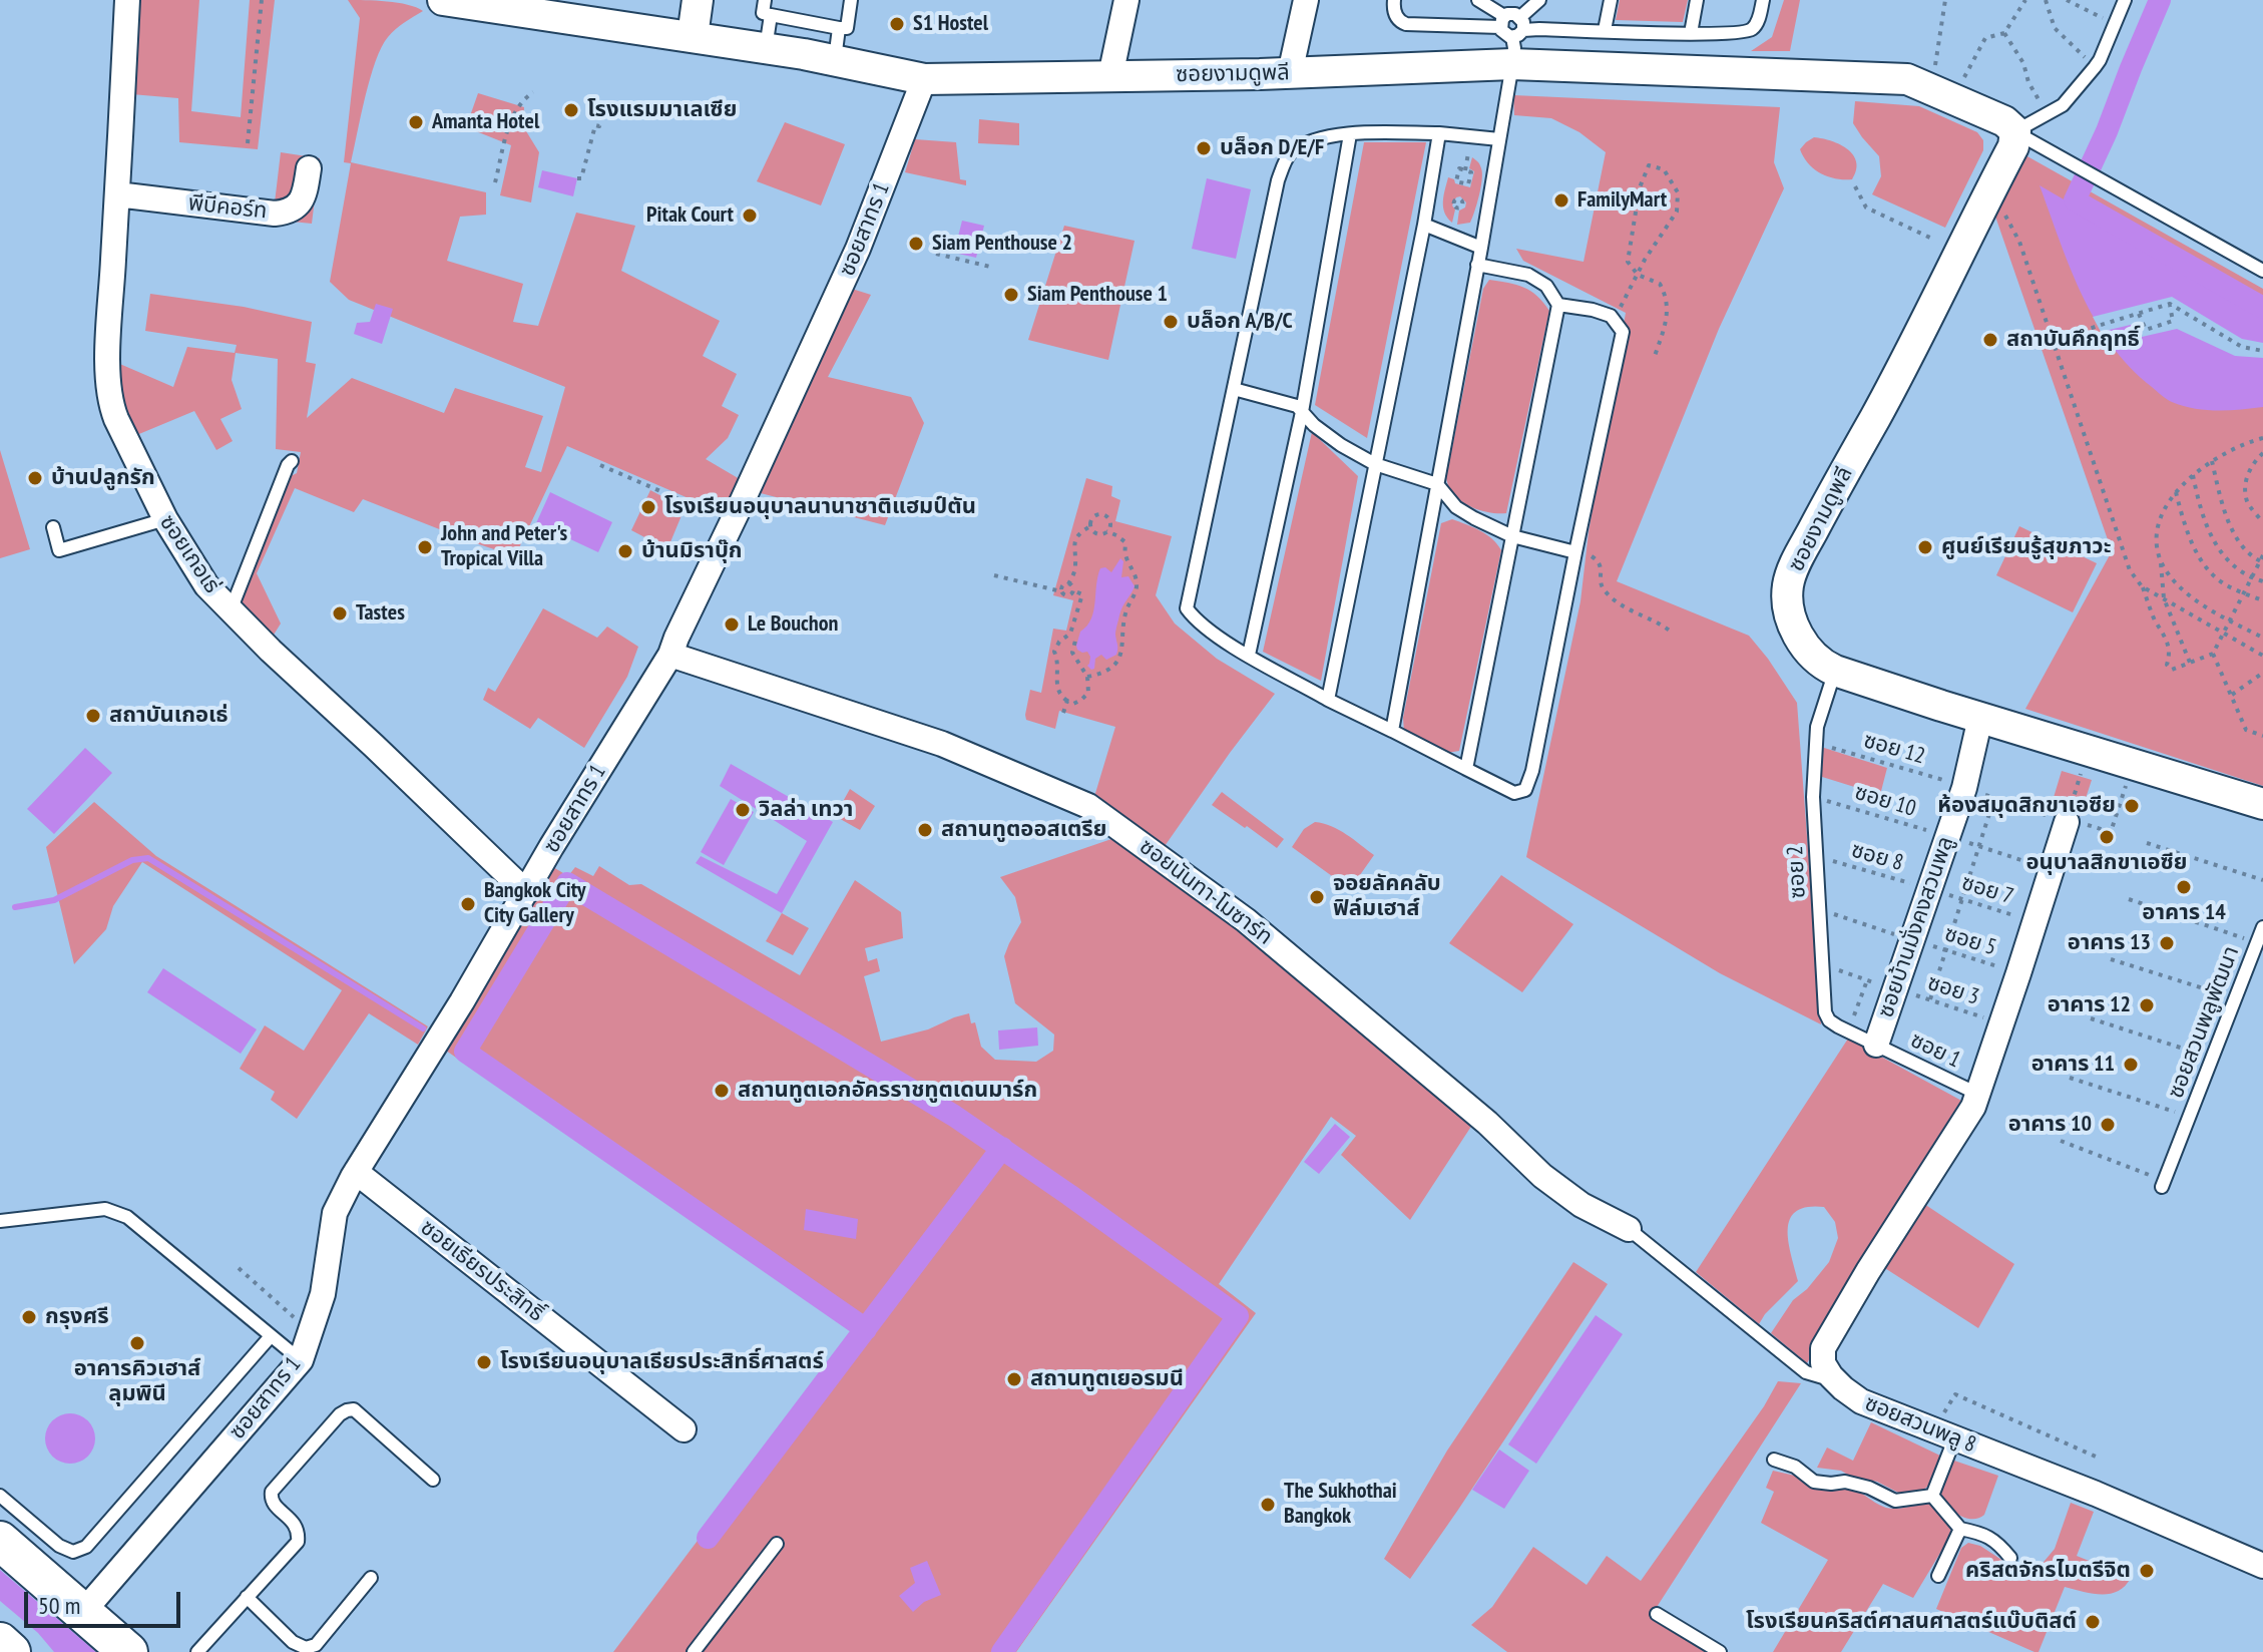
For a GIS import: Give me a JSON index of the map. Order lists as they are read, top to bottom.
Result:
{
  "streets": {
    "street": [
      "ซอยงามดูพลี",
      "พีบีคอร์ท",
      "ซอยสาทร 1",
      "ซอยเกอเธ่",
      "ซอยนันทา-โมซาร์ท",
      "ซอยบ้านมั่งคงสวนพลู",
      "ซอยเธียรประสิทธิ์",
      "ซอยสวนพลู 8"
    ],
    "lane": ["ซอย 2", "ซอยสวนพลูพัฒนา", "ซอย 1"],
    "path": [
      "ซอย 12",
      "ซอย 10",
      "ซอย 8",
      "ซอย 7",
      "ซอย 5",
      "ซอย 3"
    ]
  },
  "crossings": [
    ["ซอยงามดูพลี", "ซอยสาทร 1"],
    ["ซอยงามดูพลี", "ซอย 2"],
    ["ซอยงามดูพลี", "ซอยบ้านมั่งคงสวนพลู"],
    ["พีบีคอร์ท", "ซอยเกอเธ่"],
    ["ซอยสาทร 1", "ซอยเกอเธ่"],
    ["ซอยสาทร 1", "ซอยนันทา-โมซาร์ท"],
    ["ซอยสาทร 1", "ซอยเธียรประสิทธิ์"],
    ["ซอย 12", "ซอย 2"],
    ["ซอย 12", "ซอยบ้านมั่งคงสวนพลู"],
    ["ซอย 10", "ซอย 2"],
    ["ซอย 10", "ซอยบ้านมั่งคงสวนพลู"],
    ["ซอย 8", "ซอย 2"],
    ["ซอย 8", "ซอย 7"],
    ["ซอย 8", "ซอยบ้านมั่งคงสวนพลู"],
    ["ซอย 2", "ซอยบ้านมั่งคงสวนพลู"],
    ["ซอย 2", "ซอย 5"],
    ["ซอย 2", "ซอย 3"],
    ["ซอย 2", "ซอย 1"],
    ["ซอย 7", "ซอยบ้านมั่งคงสวนพลู"],
    ["ซอยบ้านมั่งคงสวนพลู", "ซอย 5"],
    ["ซอยบ้านมั่งคงสวนพลู", "ซอย 3"],
    ["ซอยบ้านมั่งคงสวนพลู", "ซอย 1"]
  ],
  "places": [
    "S1 Hostel",
    "โรงแรมมาเลเซีย",
    "Amanta Hotel",
    "บล็อก D/E/F",
    "FamilyMart",
    "Pitak Court",
    "Siam Penthouse 2",
    "Siam Penthouse 1",
    "บล็อก A/B/C",
    "สถาบันคึกฤทธิ์",
    "บ้านปลูกรัก",
    "โรงเรียนอนุบาลนานาชาติแฮมป์ตัน",
    "John and Peter's Tropical Villa",
    "ศูนย์เรียนรู้สุขภาวะ",
    "บ้านมิราบุ๊ก",
    "Tastes",
    "Le Bouchon",
    "สถาบันเกอเธ่",
    "ห้องสมุดสิกขาเอซีย",
    "วิลล่า เทวา",
    "สถานทูตออสเตรีย",
    "อนุบาลสิกขาเอซีย",
    "อาคาร 14",
    "จอยลัคคลับ ฟิล์มเฮาส์",
    "Bangkok City City Gallery",
    "อาคาร 13",
    "อาคาร 12",
    "อาคาร 11",
    "สถานทูตเอกอัครราชทูตเดนมาร์ก",
    "อาคาร 10",
    "กรุงศรี",
    "อาคารคิวเฮาส์ ลุมพินี",
    "โรงเรียนอนุบาลเธียรประสิทธิ์ศาสตร์",
    "สถานทูตเยอรมนี",
    "The Sukhothai Bangkok",
    "คริสตจักรไมตรีจิต",
    "โรงเรียนคริสต์ศาสนศาสตร์แบ๊บติสต์"
  ],
  "scale_bar": "50 m"
}
